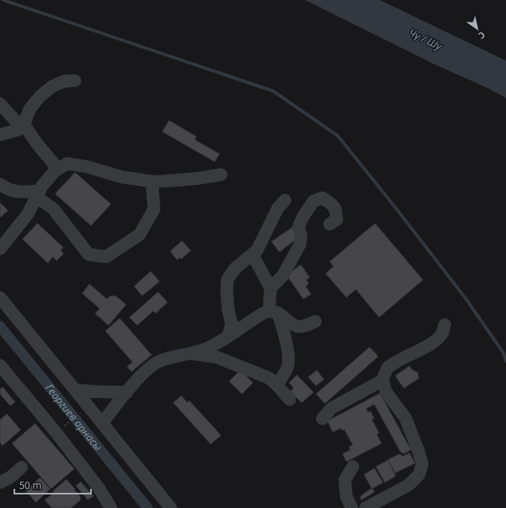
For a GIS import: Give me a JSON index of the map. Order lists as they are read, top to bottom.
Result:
{
  "water": ["Чү / Шу", "Георгиев арнасы"],
  "scale_bar": "50 m",
  "north": "bottom right"
}
